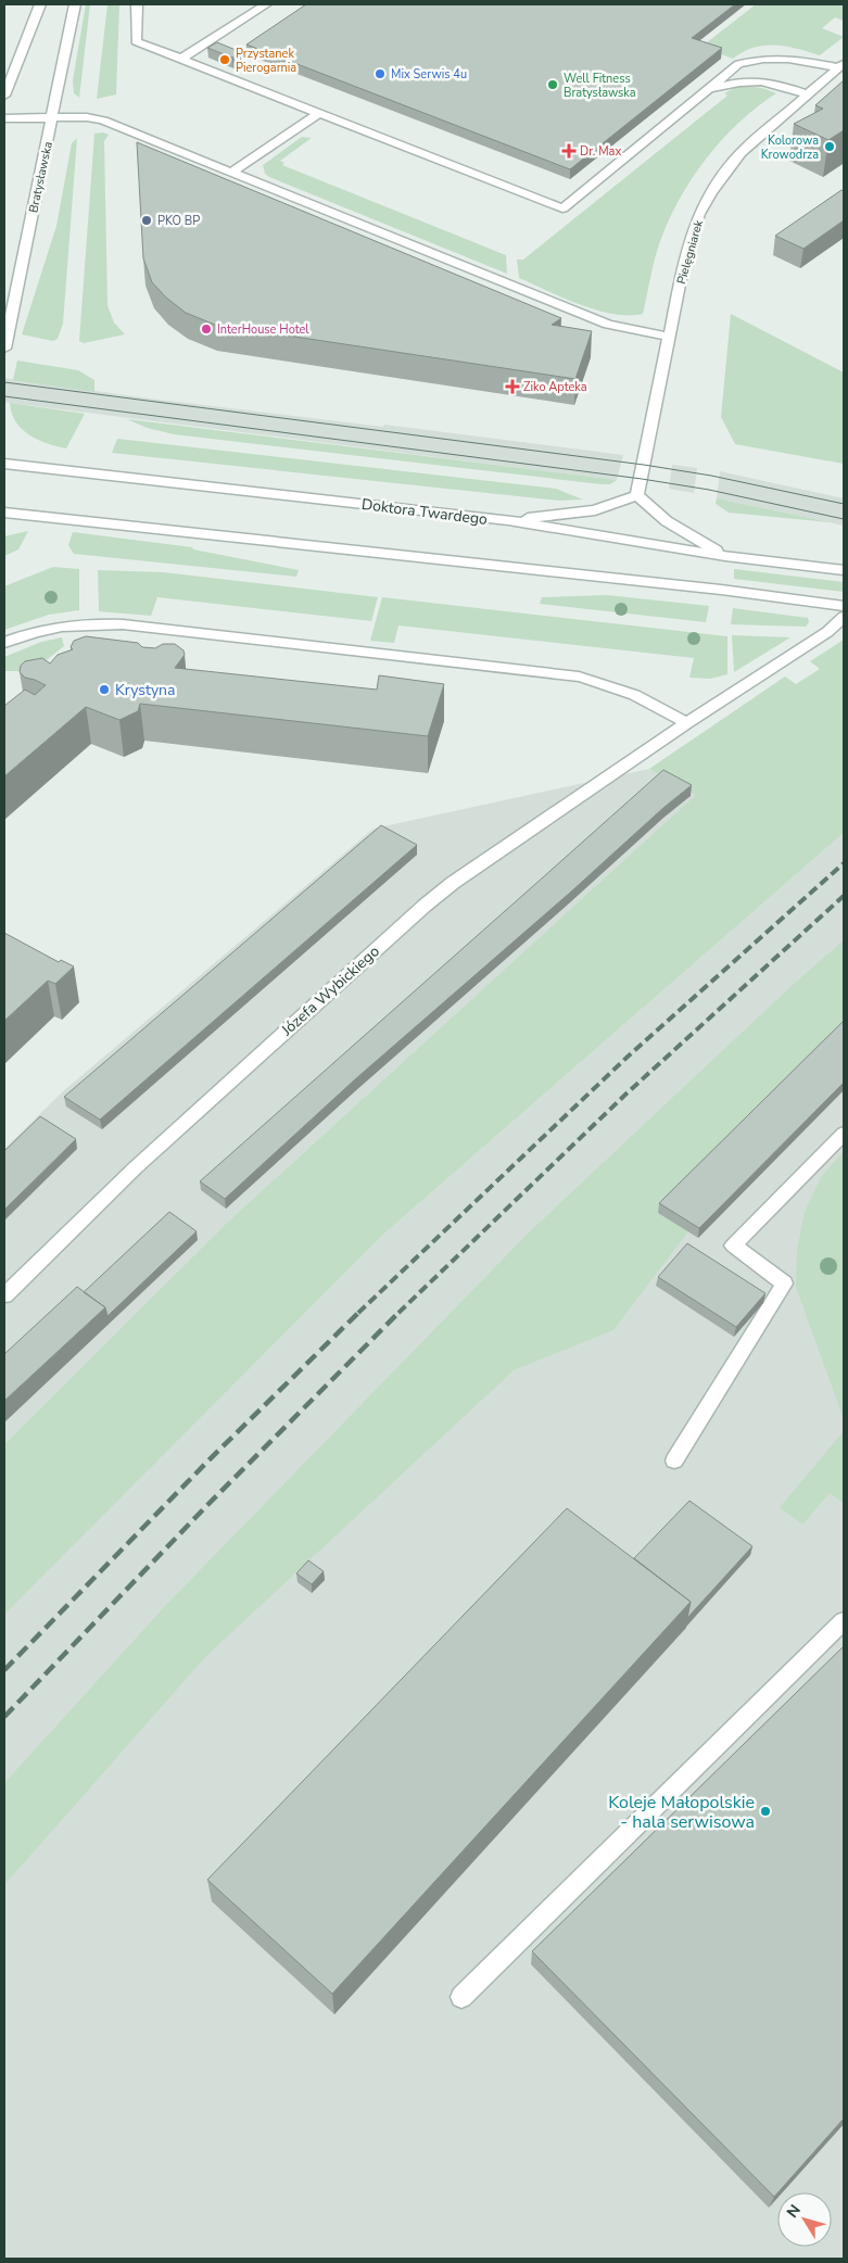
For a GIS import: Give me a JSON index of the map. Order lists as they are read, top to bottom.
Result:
{
  "streets": {
    "street": [
      "Bratysławska",
      "Pielęgniarek",
      "Doktora Twardego",
      "Józefa Wybickiego"
    ]
  },
  "places": {
    "other": [
      "Przystanek Pierogarnia",
      "Mix Serwis 4u",
      "Well Fitness Bratysławska",
      "Kolorowa Krowodrza",
      "PKO BP",
      "InterHouse Hotel",
      "Krystyna",
      "Koleje Małopolskie - hala serwisowa"
    ],
    "health": ["Dr. Max", "Ziko Apteka"]
  },
  "north": "top left"
}
